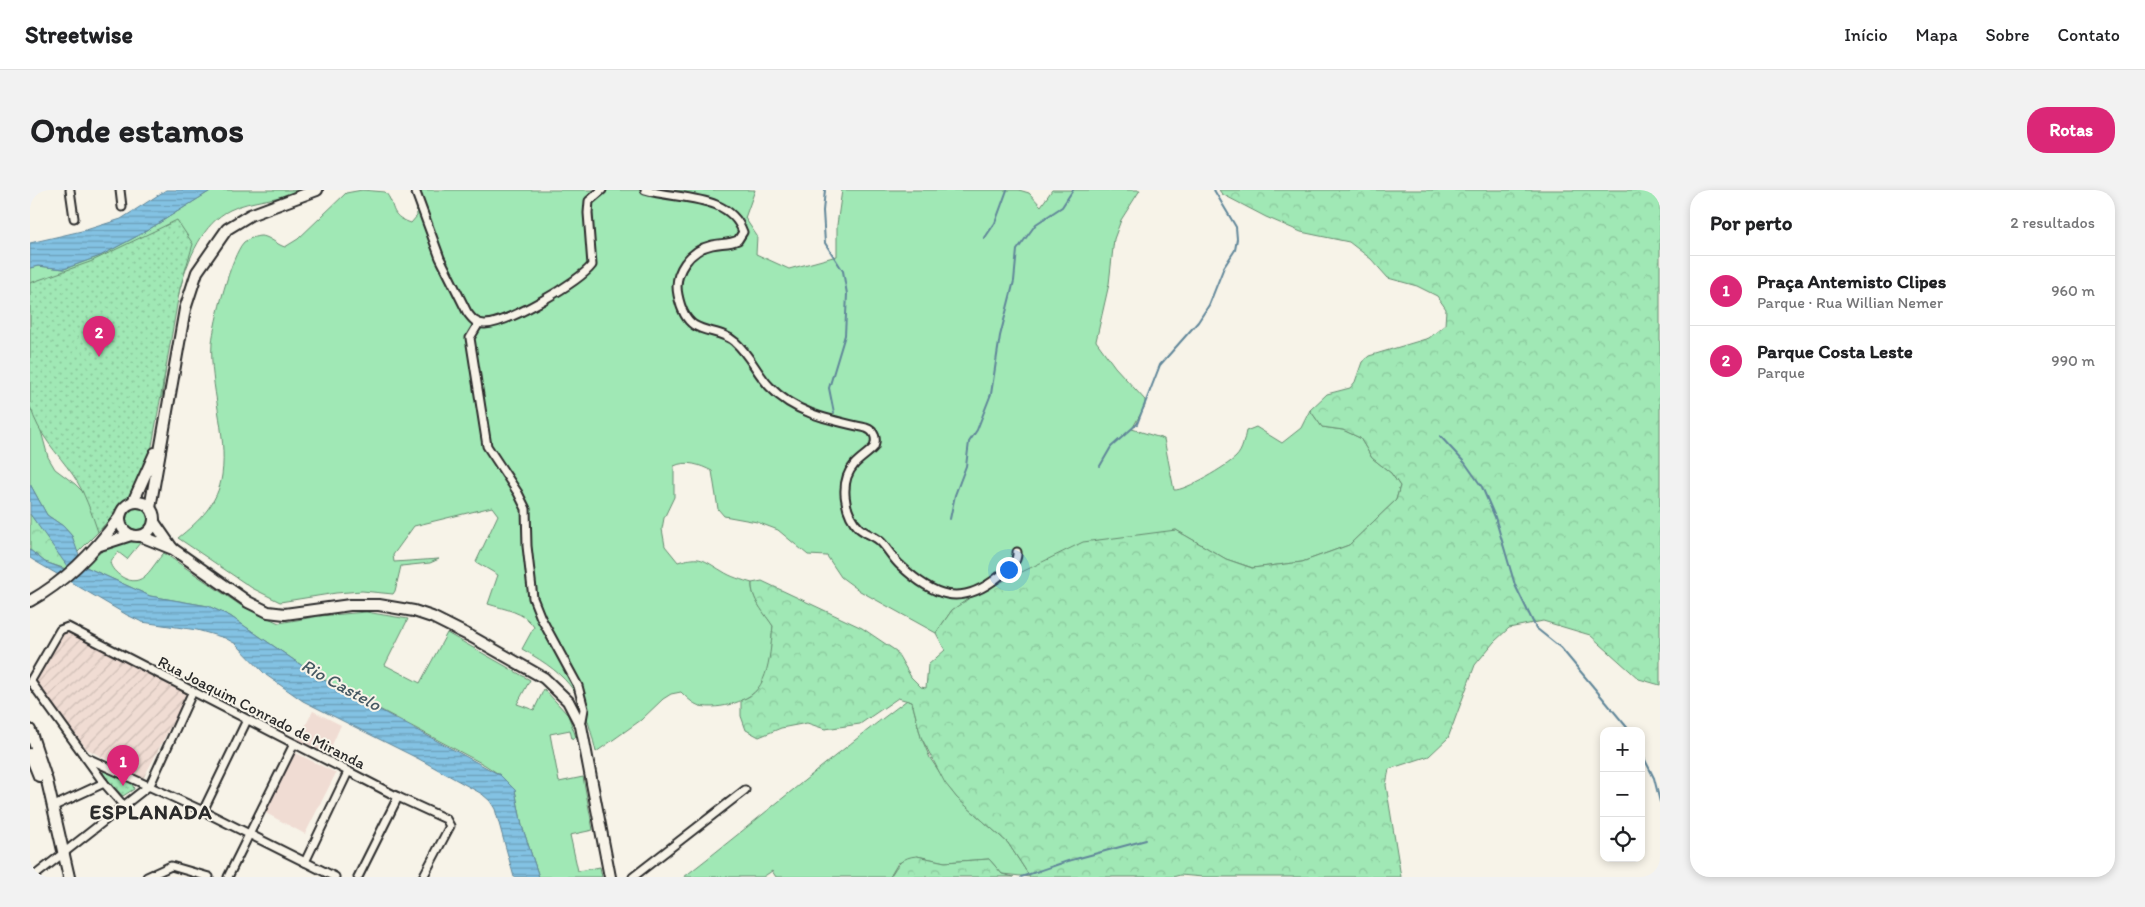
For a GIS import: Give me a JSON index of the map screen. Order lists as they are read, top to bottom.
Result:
{
  "streets": {
    "street": ["Rua Joaquim Conrado de Miranda"]
  },
  "districts": ["ESPLANADA"],
  "water": ["Rio Castelo"],
  "page": {
    "header": "Streetwise",
    "nav": [
      "Início",
      "Mapa",
      "Sobre",
      "Contato"
    ],
    "buttons": "Rotas",
    "title": "Onde estamos",
    "heading": ["Por perto", "2 resultados"],
    "list": [
      {
        "mark": "1",
        "name": "Praça Antemisto Clipes",
        "note": "Parque · Rua Willian Nemer",
        "value": "960 m"
      },
      {
        "mark": "2",
        "name": "Parque Costa Leste",
        "note": "Parque",
        "value": "990 m"
      }
    ],
    "pins": ["2", "1"],
    "map_buttons": ["+", "−"]
  }
}
